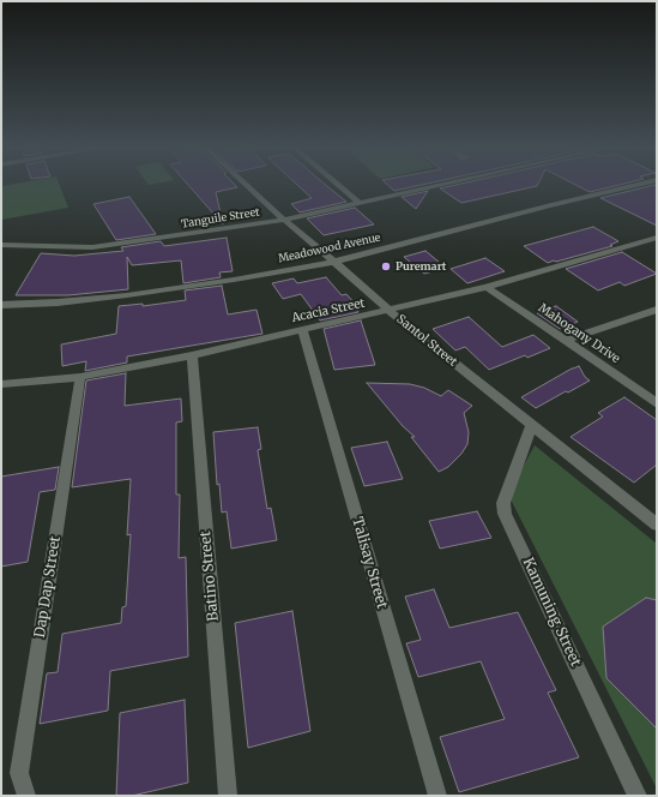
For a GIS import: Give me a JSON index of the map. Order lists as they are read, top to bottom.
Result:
{
  "streets": {
    "street": [
      "Tanguile Street",
      "Meadowood Avenue",
      "Acacia Street",
      "Mahogany Drive",
      "Santol Street",
      "Talisay Street",
      "Batino Street",
      "Dap Dap Street",
      "Kamuning Street"
    ]
  },
  "crossings": [
    ["Tanguile Street", "Santol Street"],
    ["Meadowood Avenue", "Santol Street"],
    ["Acacia Street", "Mahogany Drive"],
    ["Acacia Street", "Santol Street"],
    ["Acacia Street", "Talisay Street"],
    ["Acacia Street", "Batino Street"],
    ["Acacia Street", "Dap Dap Street"],
    ["Santol Street", "Kamuning Street"]
  ],
  "places": ["Puremart"]
}
